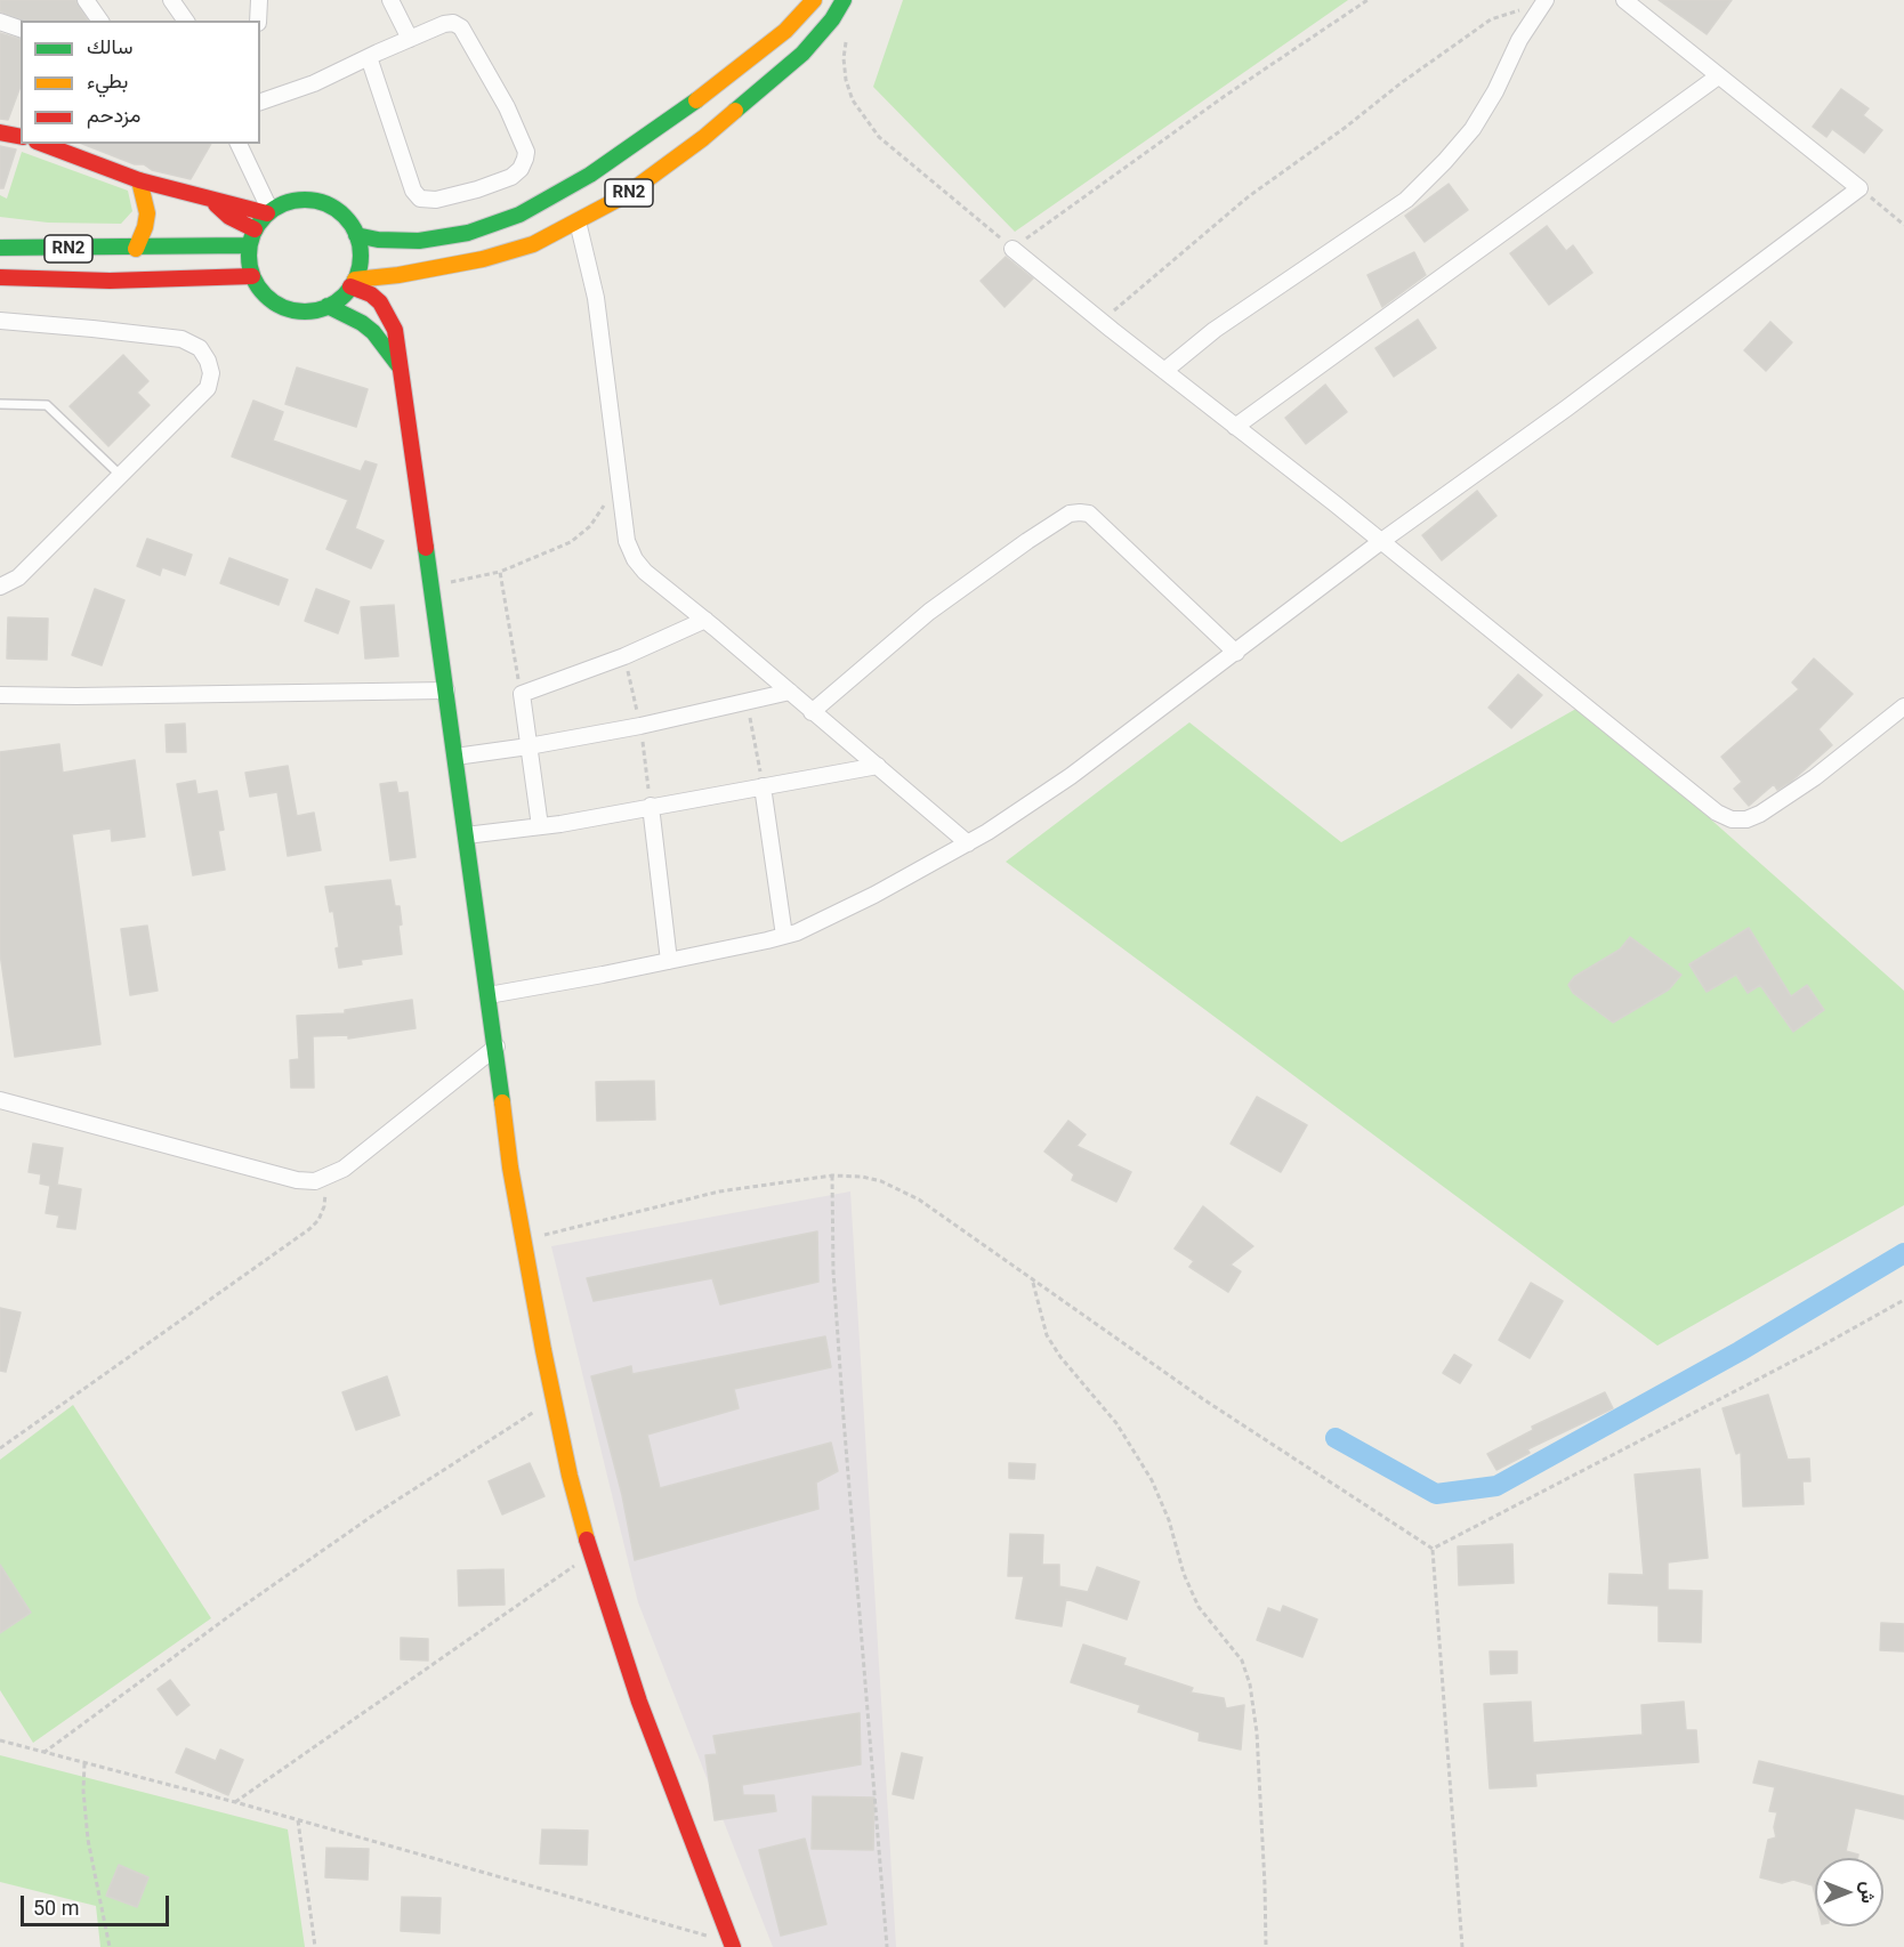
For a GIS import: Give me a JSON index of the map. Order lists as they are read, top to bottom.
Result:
{
  "streets": {
    "main road": ["RN2"]
  },
  "legend": ["سالك", "بطيء", "مزدحم"],
  "scale_bar": "50 m",
  "north": "right"
}
